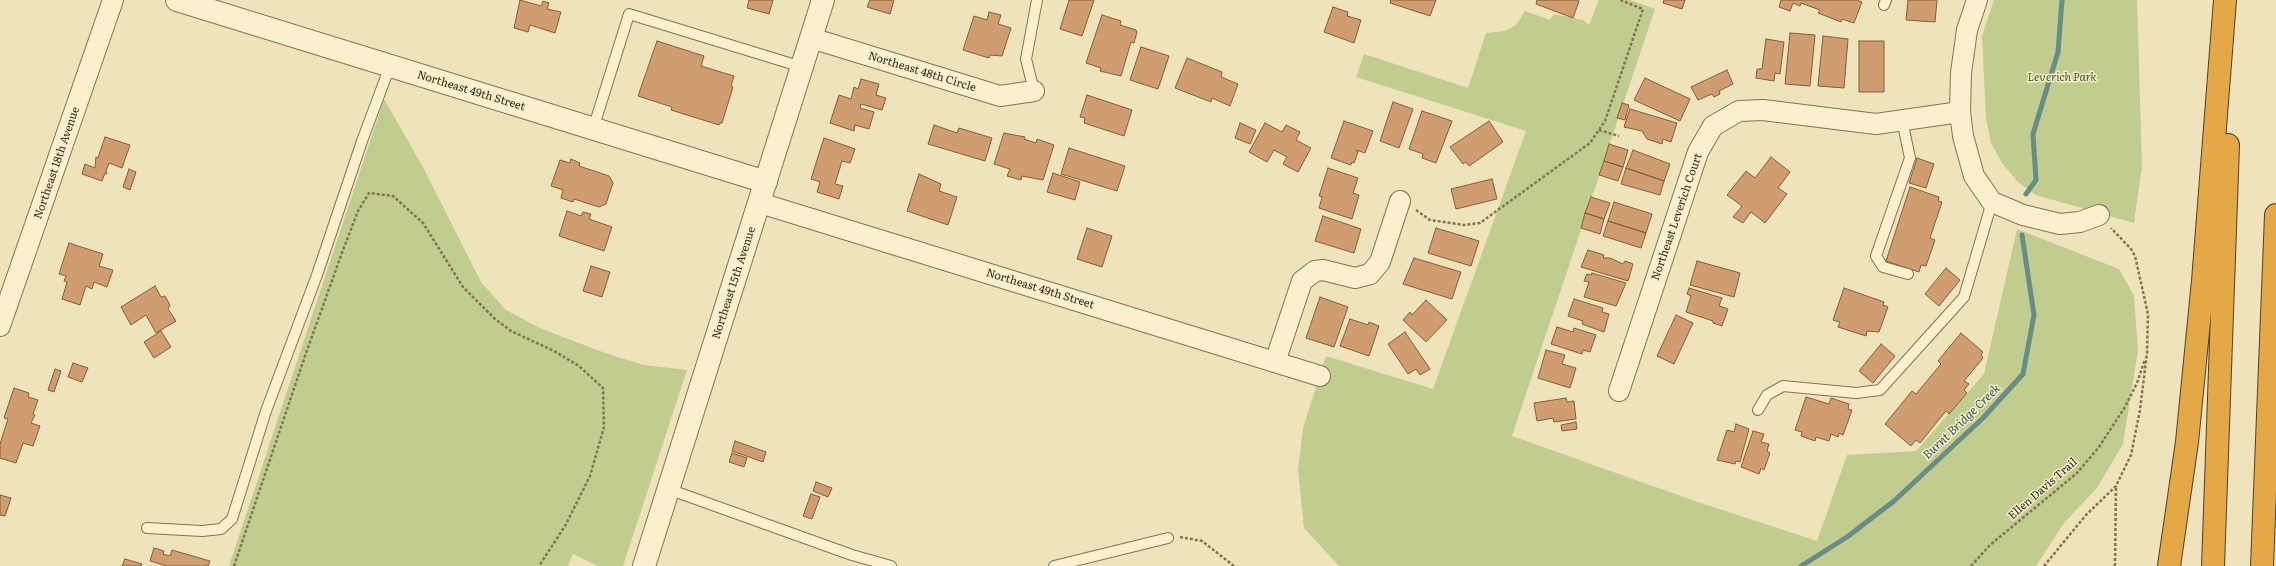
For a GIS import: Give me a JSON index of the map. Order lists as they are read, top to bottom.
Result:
{
  "streets": {
    "street": [
      "Northeast 48th Circle",
      "Northeast 49th Street",
      "Northeast 18th Avenue",
      "Northeast Leverich Court",
      "Northeast 15th Avenue"
    ],
    "path": ["Ellen Davis Trail"]
  },
  "crossings": [
    ["Northeast 48th Circle", "Northeast 15th Avenue"],
    ["Northeast 49th Street", "Northeast 15th Avenue"]
  ],
  "water": ["Burnt Bridge Creek"],
  "parks": ["Leverich Park"]
}
